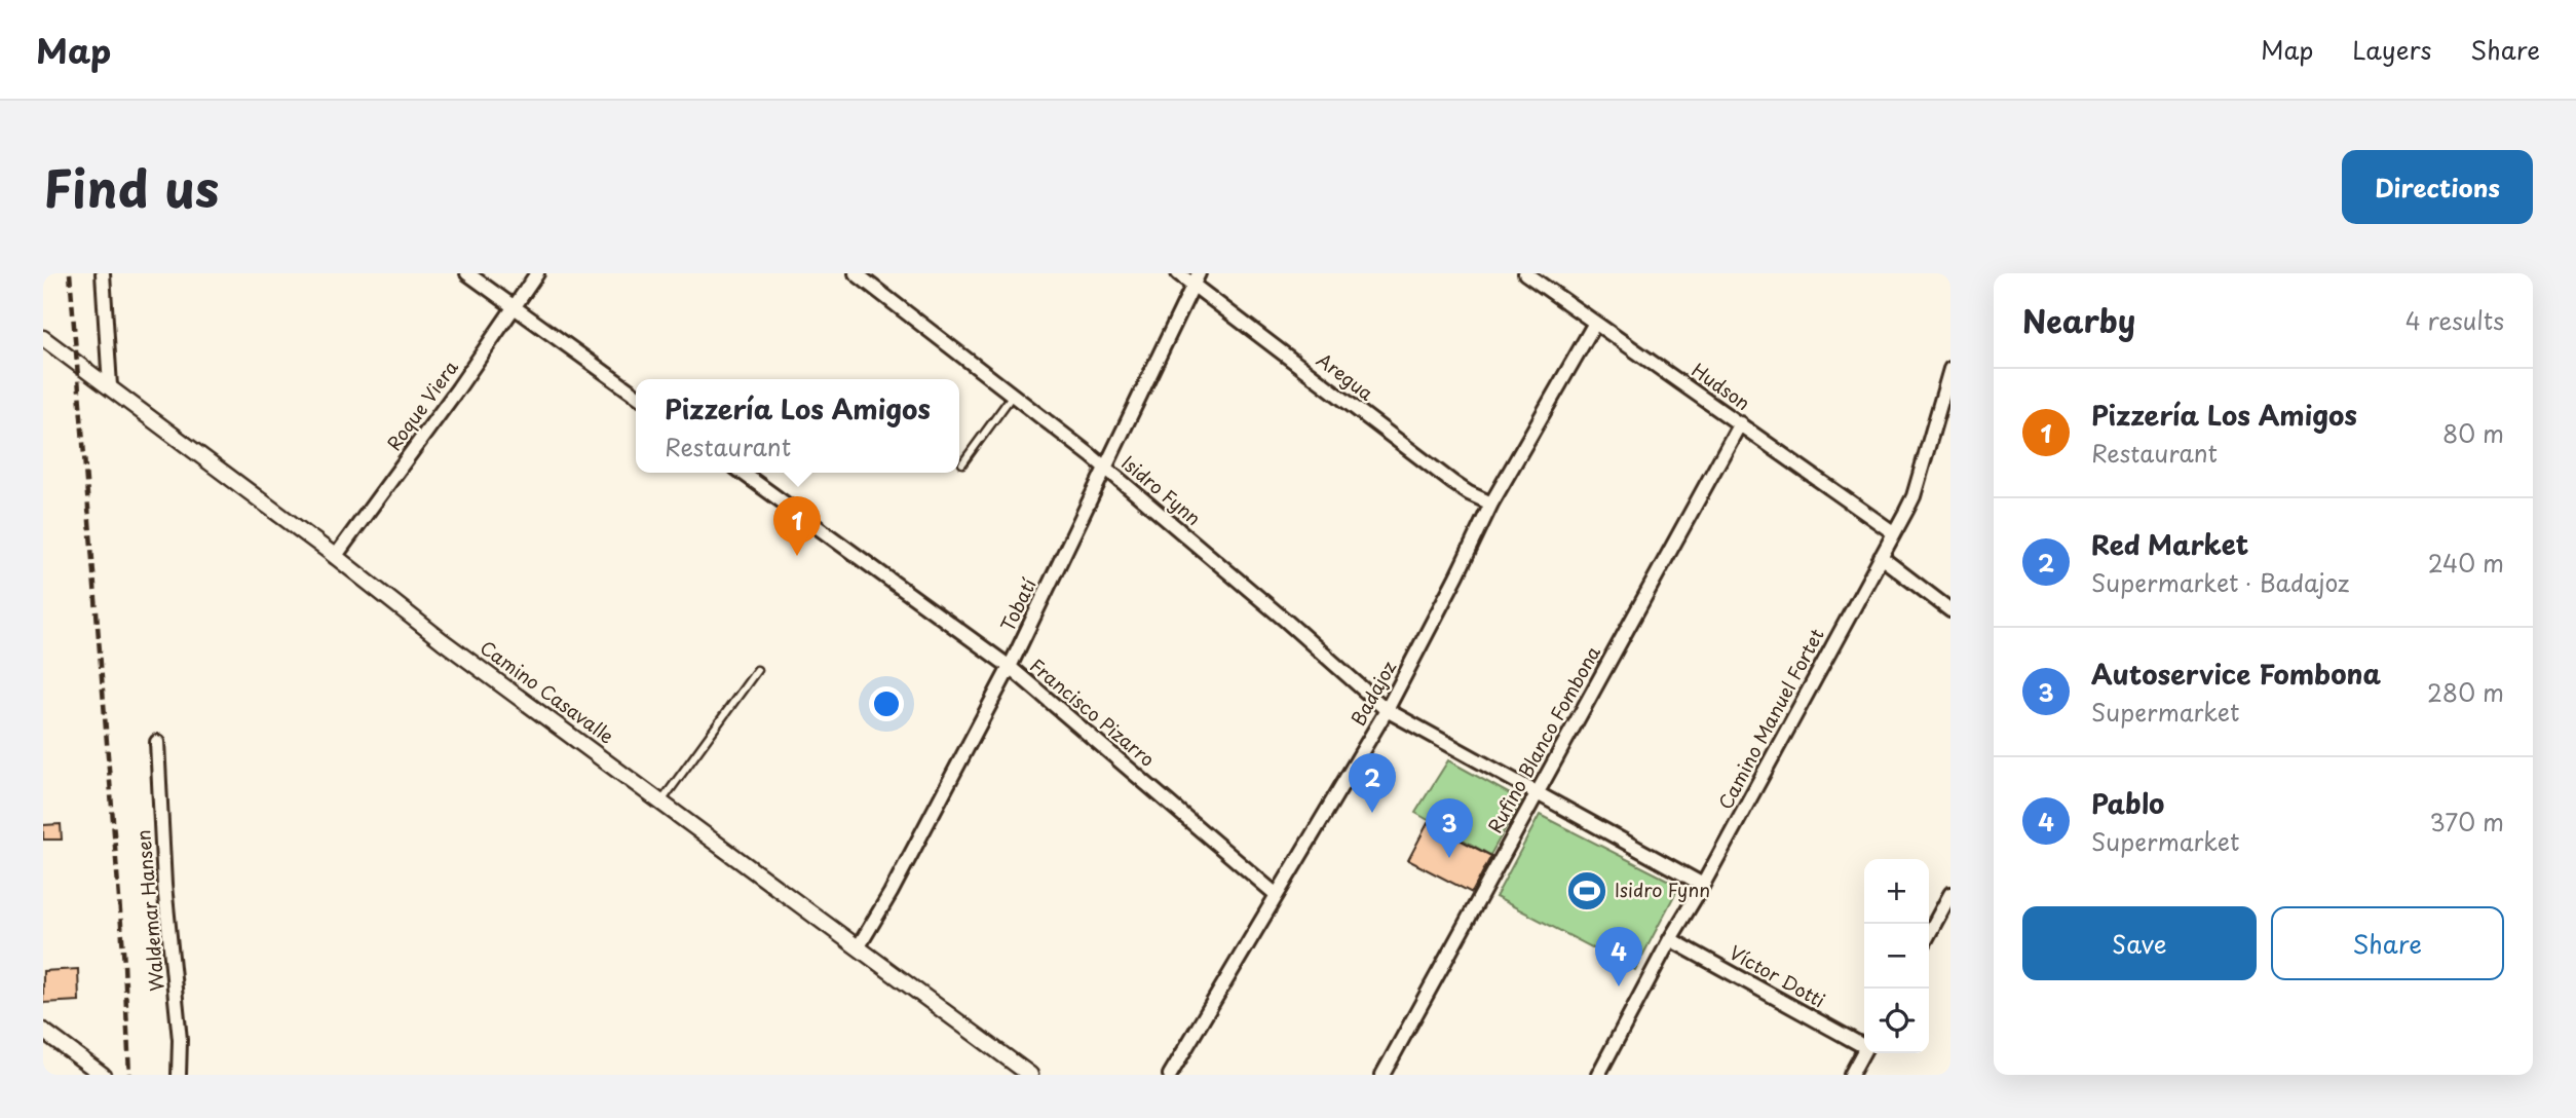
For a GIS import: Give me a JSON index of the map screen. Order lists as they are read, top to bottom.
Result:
{
  "streets": {
    "street": [
      "Aregua",
      "Hudson",
      "Roque Viera",
      "Isidro Fynn",
      "Tobatí",
      "Camino Casavalle",
      "Badajoz",
      "Francisco Pizarro",
      "Camino Manuel Fortet",
      "Rufino Blanco Fombona",
      "Waldemar Hansen",
      "Víctor Dotti"
    ]
  },
  "crossings": [
    ["Aregua", "Tobatí"],
    ["Aregua", "Badajoz"],
    ["Hudson", "Badajoz"],
    ["Hudson", "Camino Manuel Fortet"],
    ["Hudson", "Rufino Blanco Fombona"],
    ["Roque Viera", "Camino Casavalle"],
    ["Isidro Fynn", "Tobatí"],
    ["Isidro Fynn", "Badajoz"],
    ["Isidro Fynn", "Camino Manuel Fortet"],
    ["Isidro Fynn", "Rufino Blanco Fombona"],
    ["Tobatí", "Camino Casavalle"],
    ["Tobatí", "Francisco Pizarro"],
    ["Badajoz", "Francisco Pizarro"],
    ["Camino Manuel Fortet", "Víctor Dotti"]
  ],
  "places": {
    "sports": ["Isidro Fynn"]
  },
  "page": {
    "header": "Map",
    "nav": ["Map", "Layers", "Share"],
    "title": "Find us",
    "buttons": [
      "Directions",
      ["Save", "Share"]
    ],
    "heading": ["Nearby", "4 results"],
    "list": [
      {
        "mark": "1",
        "name": "Pizzería Los Amigos",
        "note": "Restaurant",
        "value": "80 m"
      },
      {
        "mark": "2",
        "name": "Red Market",
        "note": "Supermarket · Badajoz",
        "value": "240 m"
      },
      {
        "mark": "3",
        "name": "Autoservice Fombona",
        "note": "Supermarket",
        "value": "280 m"
      },
      {
        "mark": "4",
        "name": "Pablo",
        "note": "Supermarket",
        "value": "370 m"
      }
    ],
    "popup": ["Pizzería Los Amigos", "Restaurant"],
    "pins": [
      "1",
      "2",
      "3",
      "4"
    ],
    "map_buttons": ["+", "−"]
  }
}
